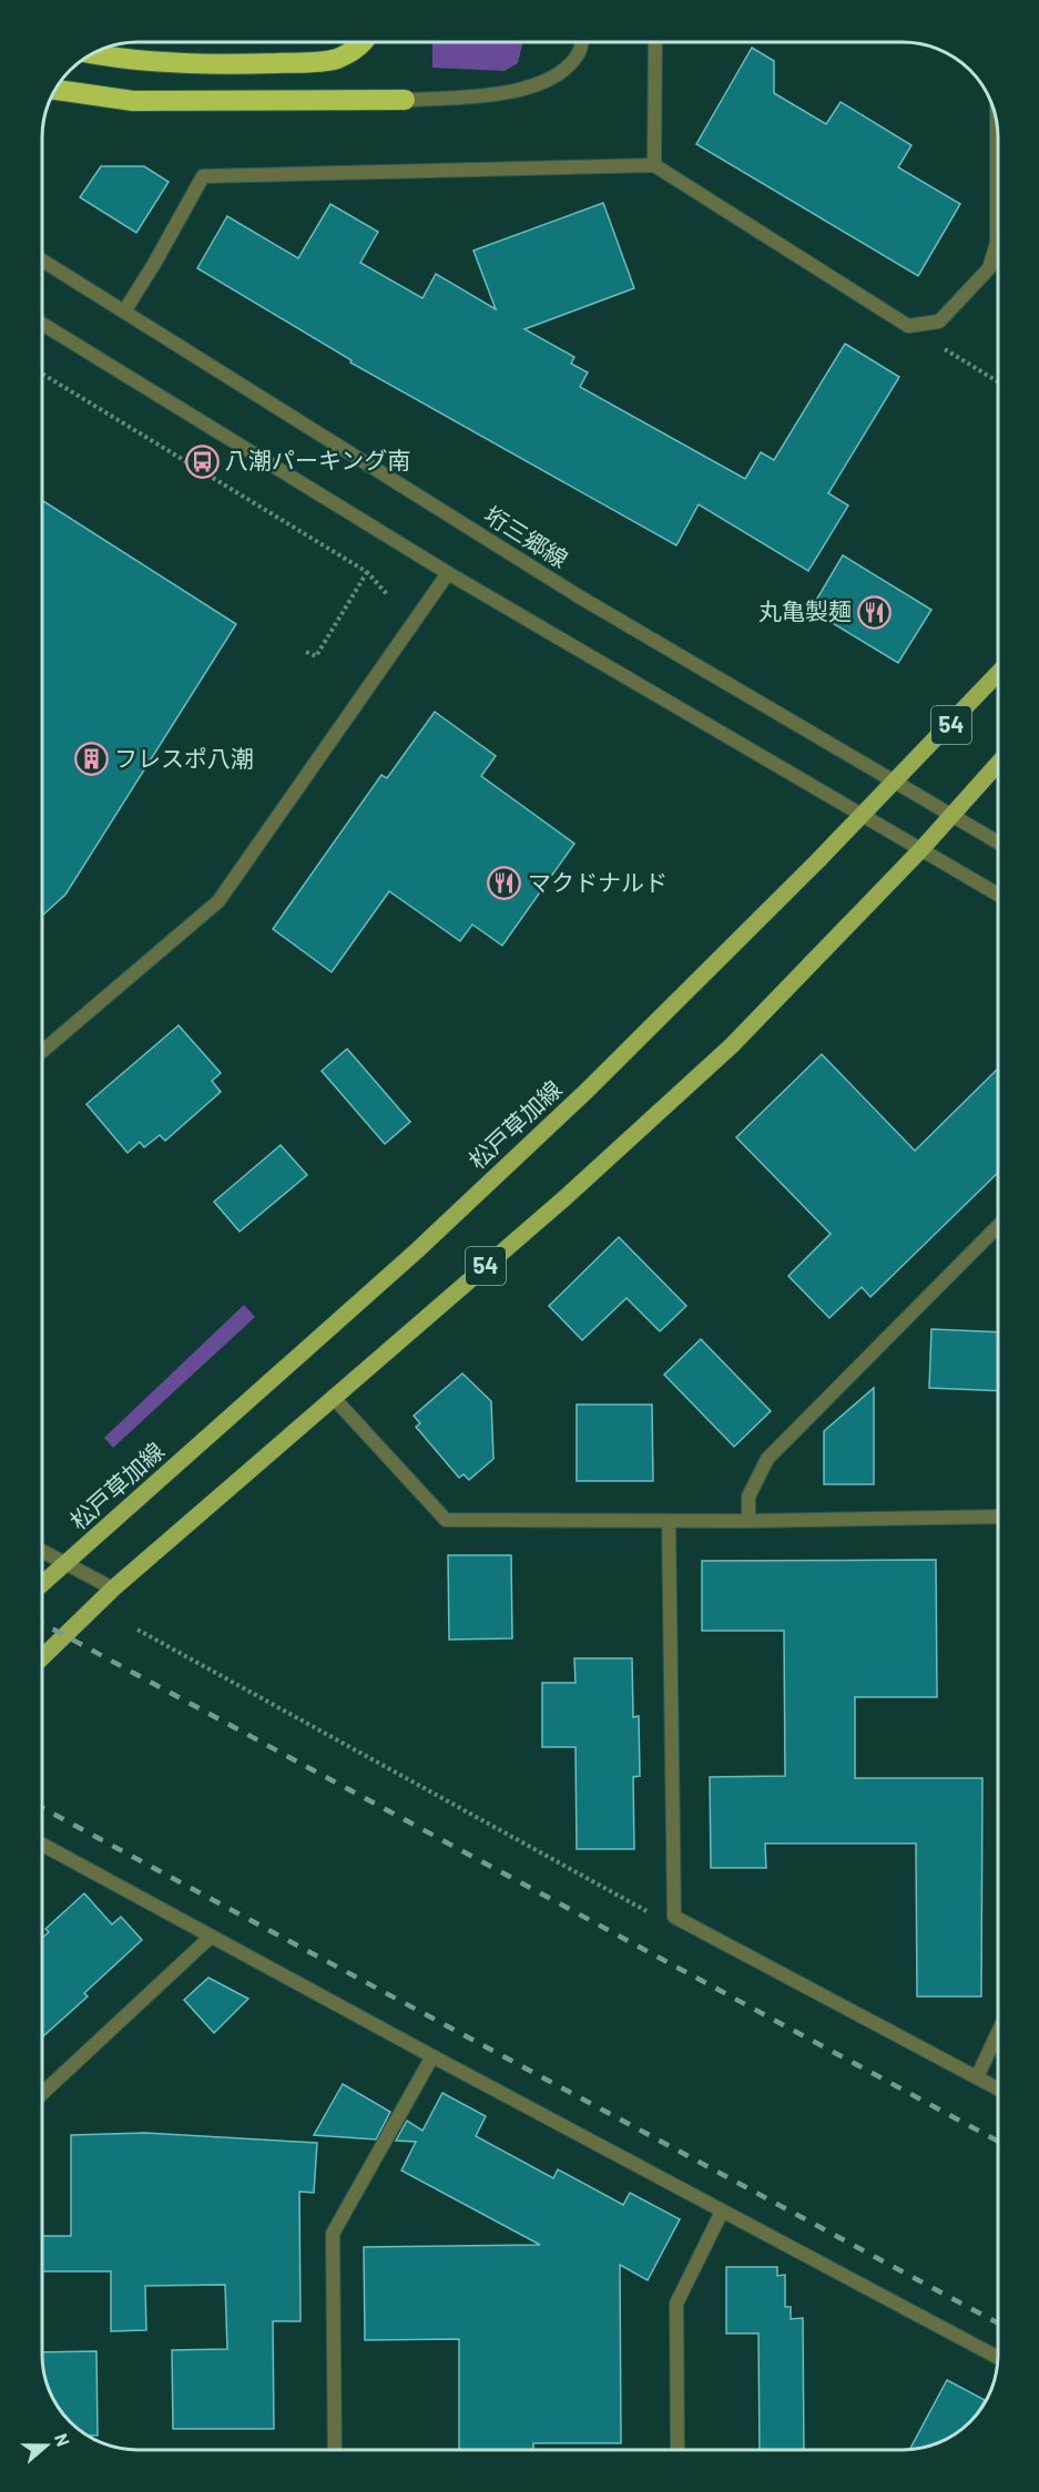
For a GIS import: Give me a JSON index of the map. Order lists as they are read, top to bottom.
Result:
{
  "streets": {
    "main road": ["54", "松戸草加線"],
    "street": ["垳三郷線"]
  },
  "crossings": [
    ["垳三郷線", "54"],
    ["垳三郷線", "松戸草加線"]
  ],
  "places": {
    "bus stop": ["八潮パーキング南"],
    "restaurant": ["丸亀製麺", "マクドナルド"],
    "building": ["フレスポ八潮"]
  },
  "north": "right"
}
